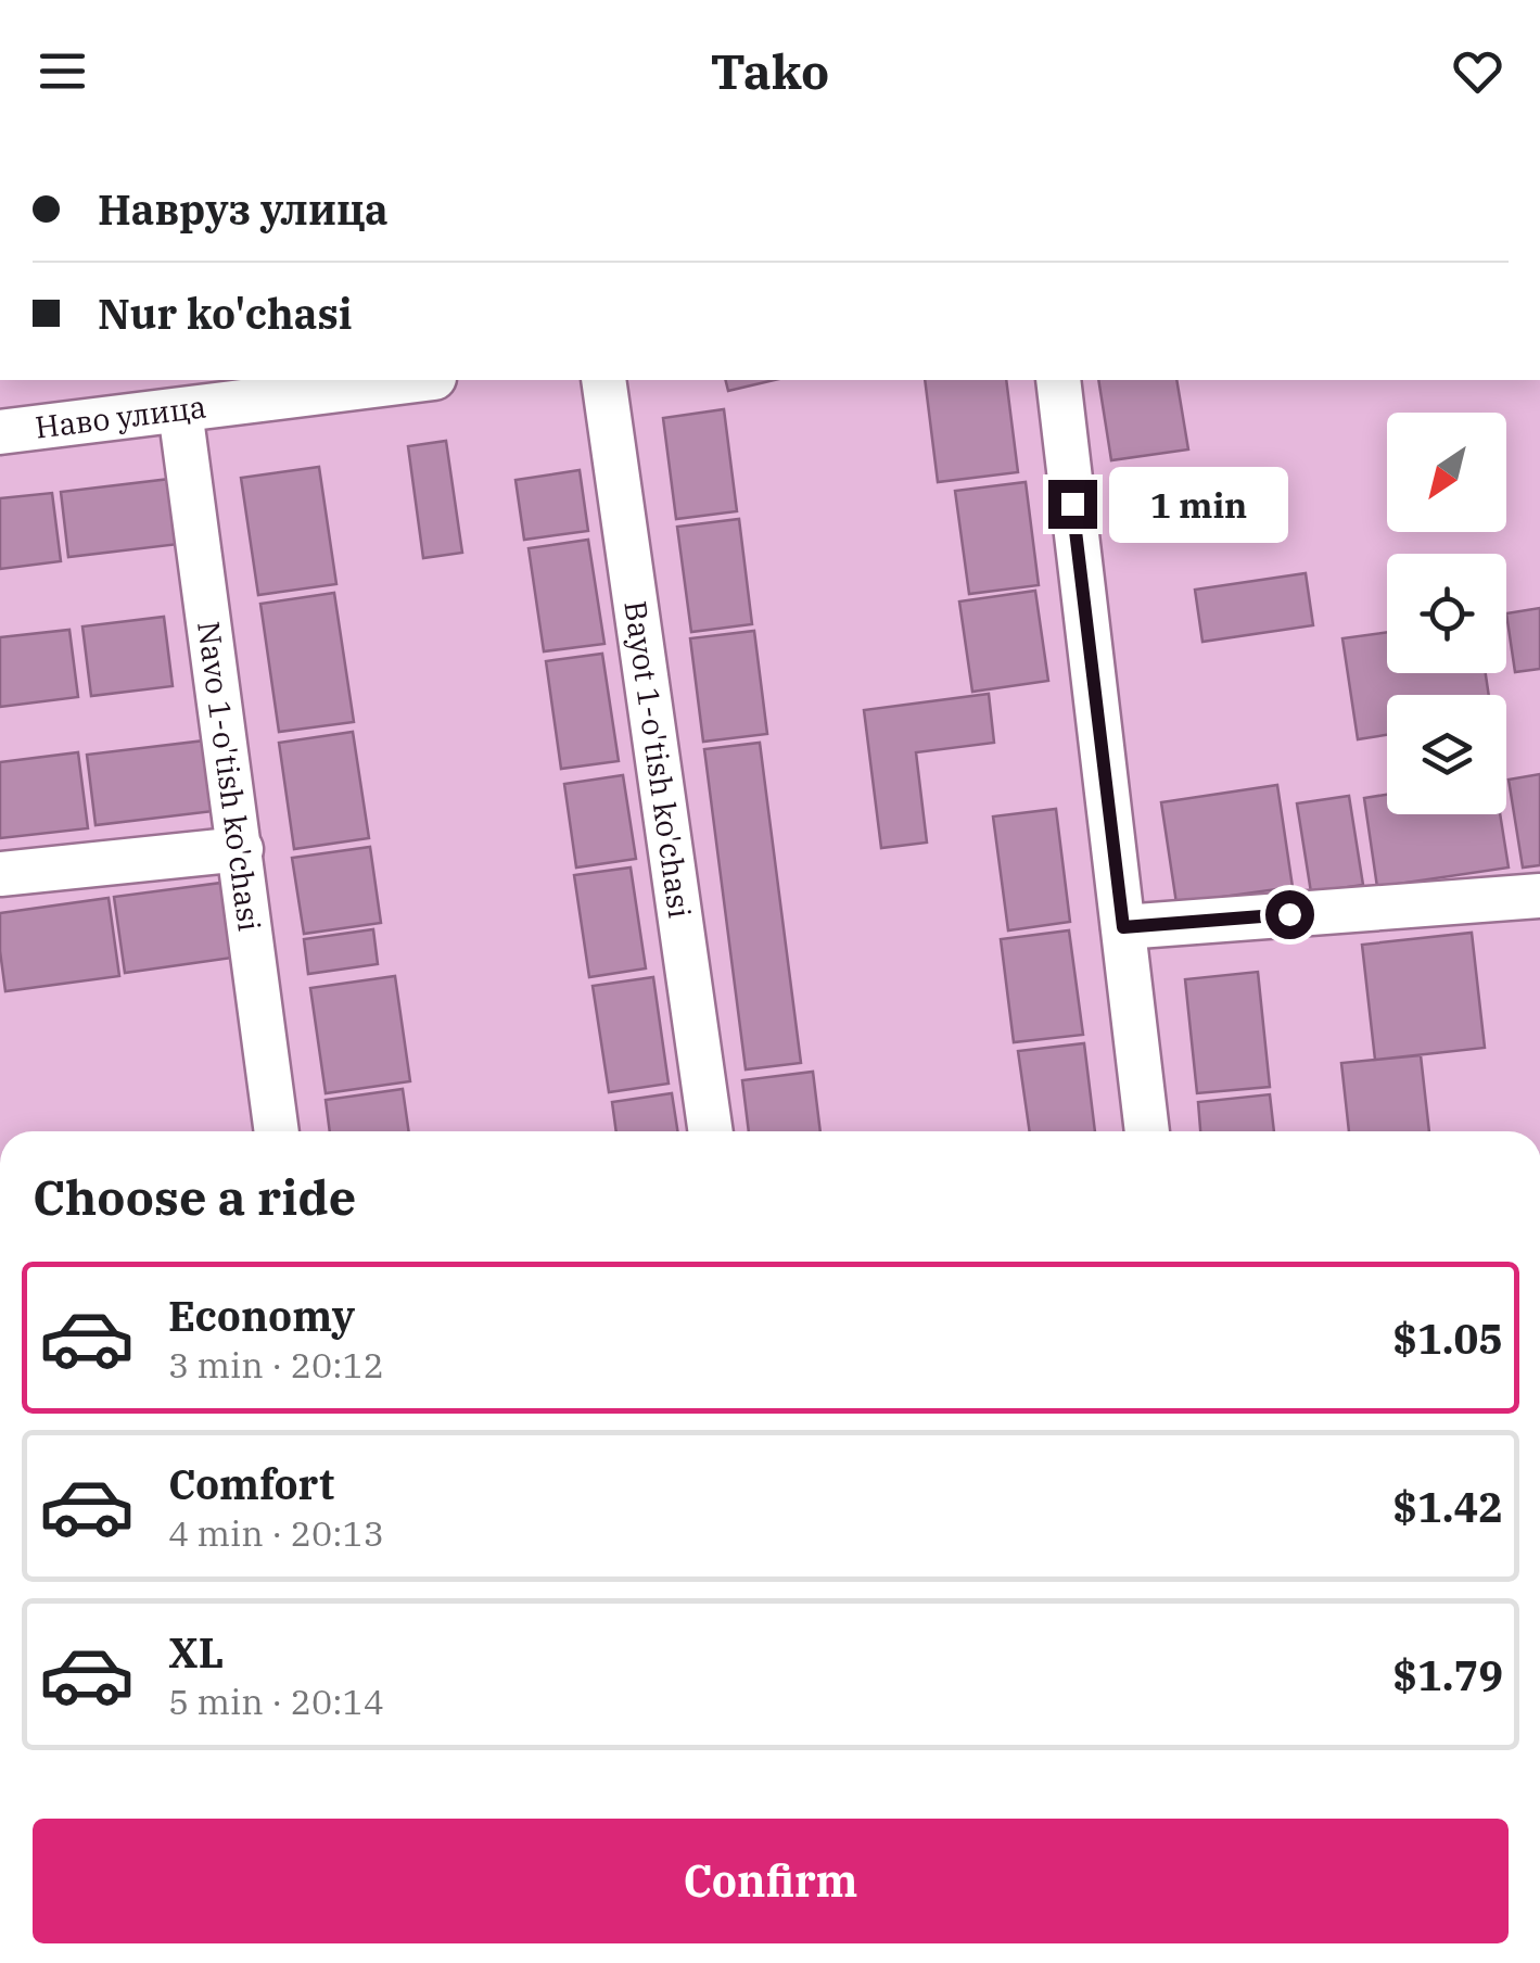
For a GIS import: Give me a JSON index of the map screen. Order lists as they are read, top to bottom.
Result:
{
  "streets": {
    "street": ["Наво улица", "Bayot 1-o'tish ko'chasi", "Navo 1-o'tish ko'chasi"]
  },
  "crossings": [
    ["Наво улица", "Navo 1-o'tish ko'chasi"]
  ],
  "north": "bottom left",
  "page": {
    "header": "Tako",
    "banner": ["Навруз улица", "Nur ko'chasi"],
    "bubble": "1 min",
    "heading": "Choose a ride",
    "list": [
      {
        "name": "Economy",
        "note": "3 min · 20:12",
        "value": "$1.05"
      },
      {
        "name": "Comfort",
        "note": "4 min · 20:13",
        "value": "$1.42"
      },
      {
        "name": "XL",
        "note": "5 min · 20:14",
        "value": "$1.79"
      }
    ],
    "buttons": "Confirm"
  }
}
